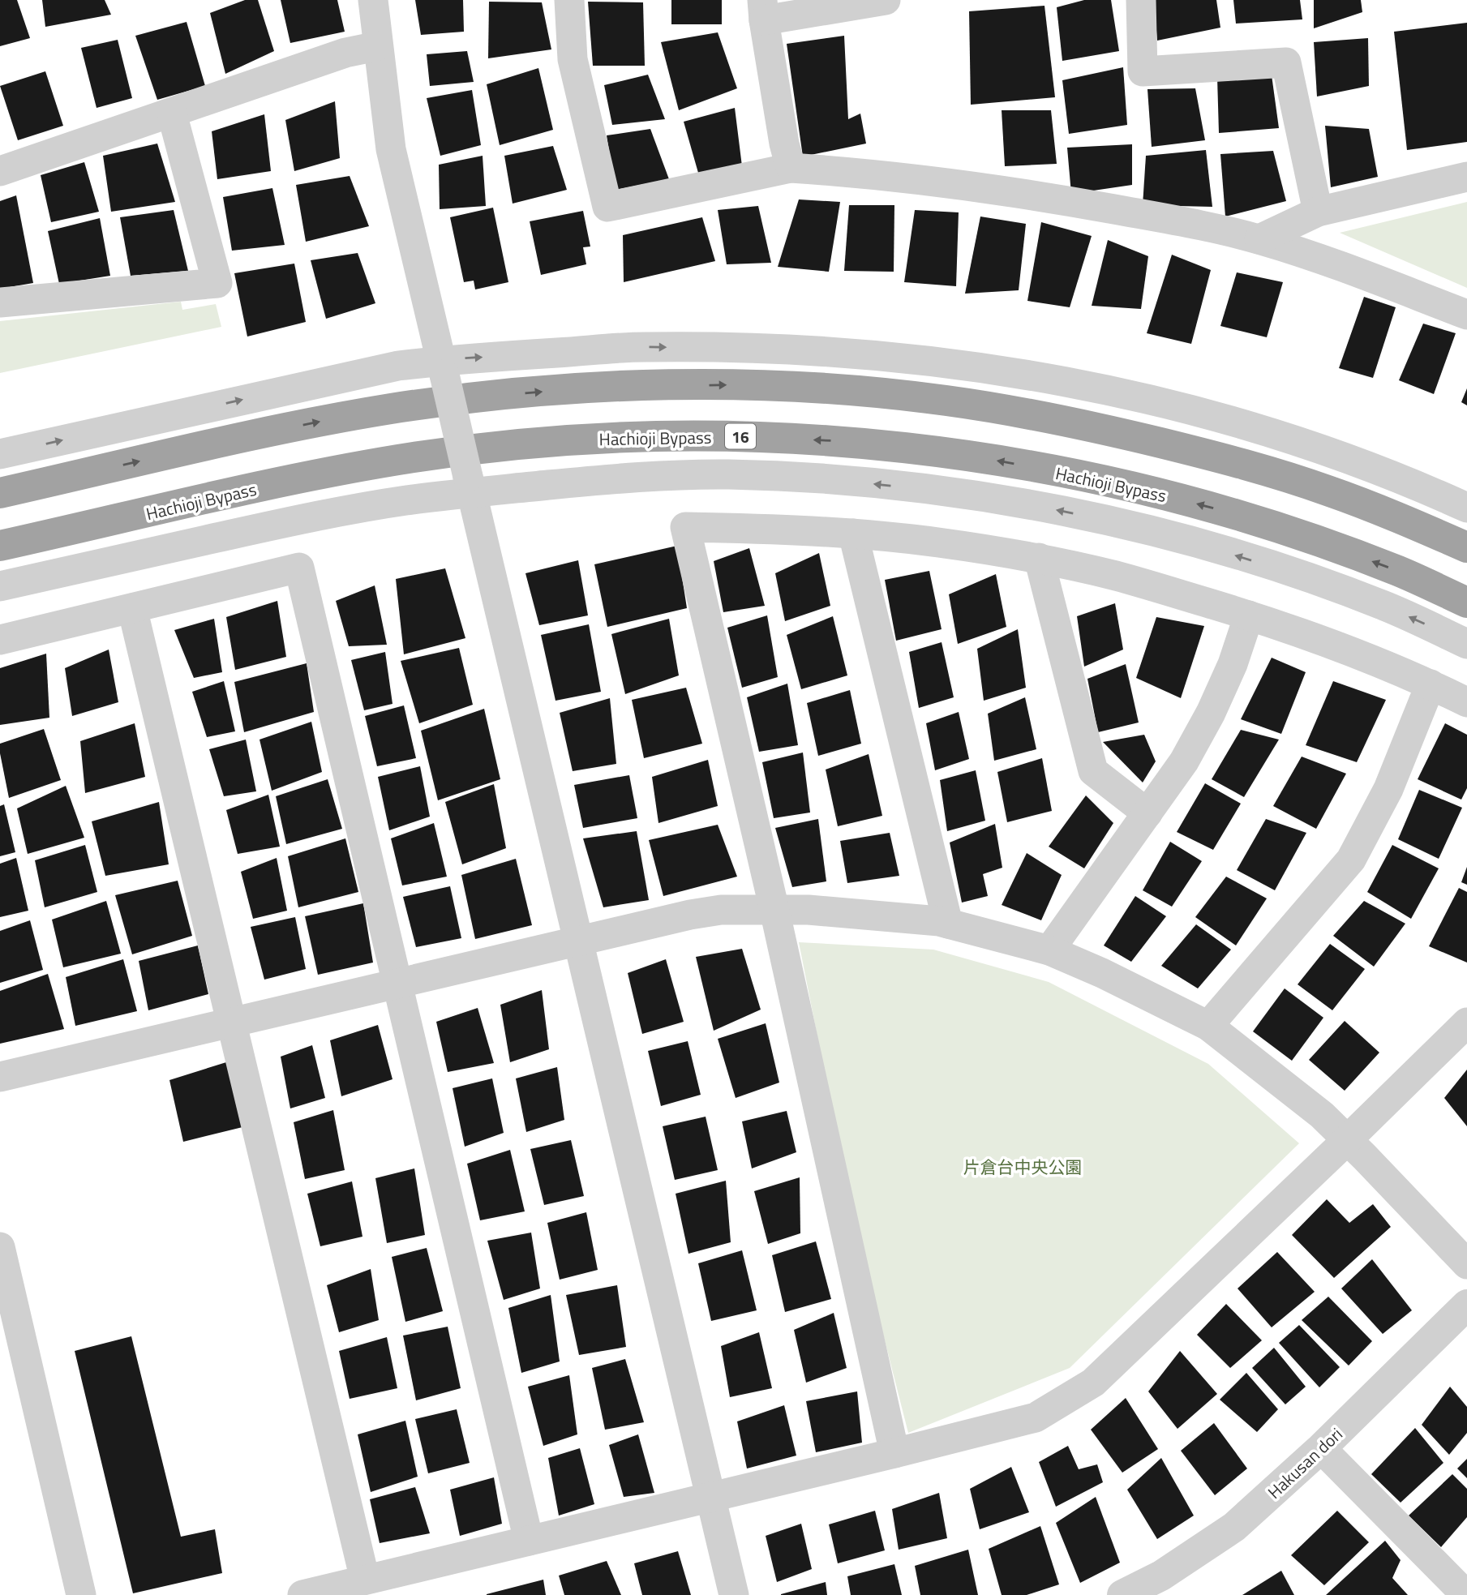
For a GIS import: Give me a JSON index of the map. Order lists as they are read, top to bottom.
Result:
{
  "streets": {
    "highway": ["16", "Hachioji Bypass"],
    "street": ["Hakusan dori"]
  },
  "parks": ["片倉台中央公園"]
}
